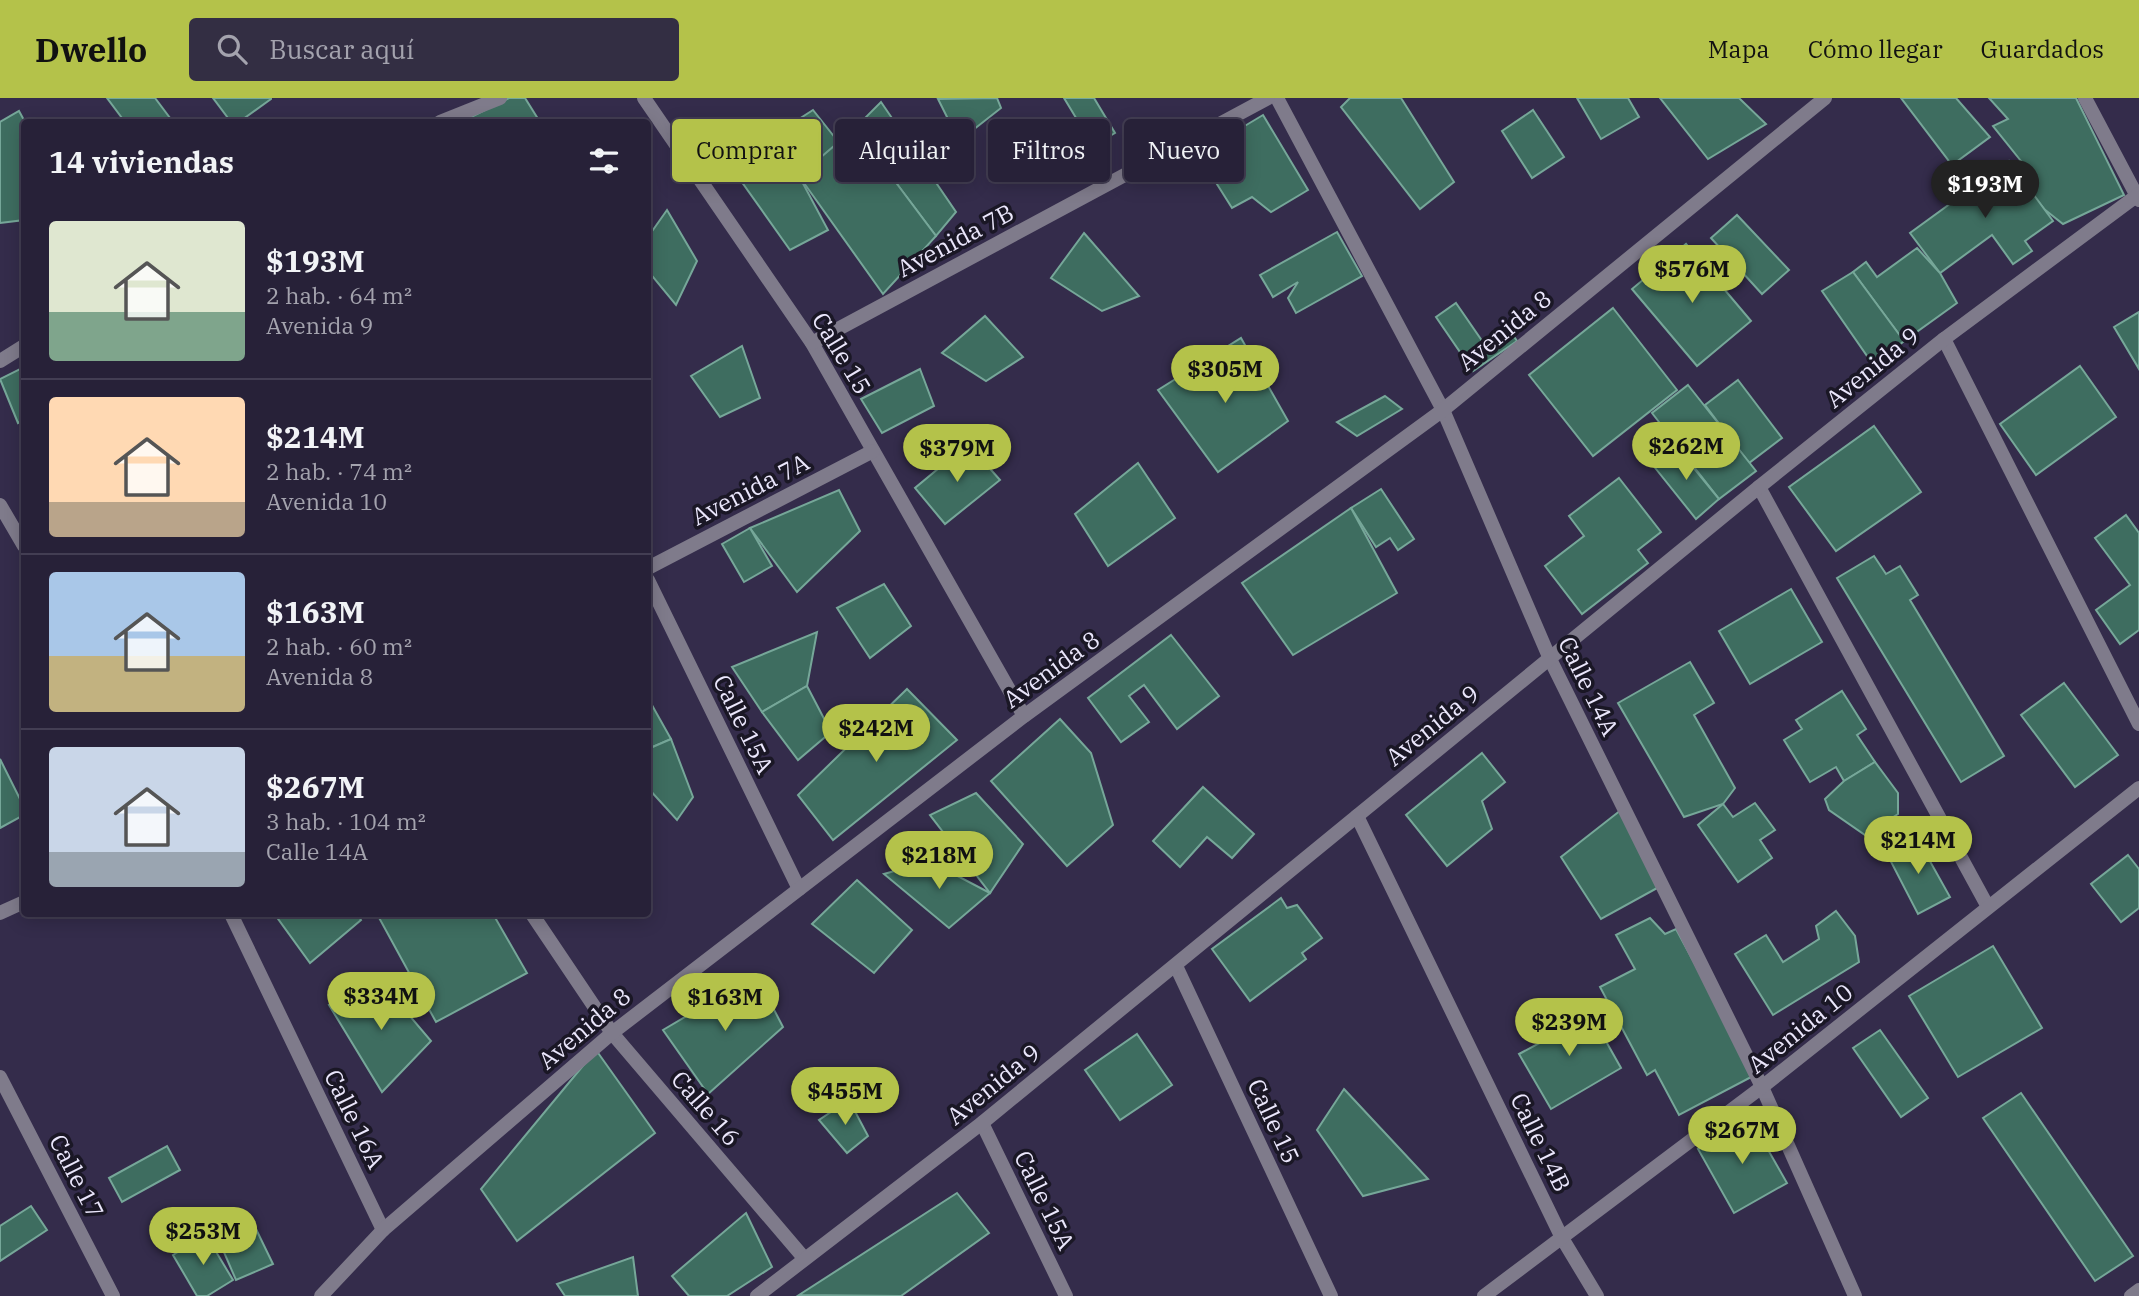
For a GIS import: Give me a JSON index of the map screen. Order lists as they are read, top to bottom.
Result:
{
  "streets": {
    "street": [
      "Avenida 7B",
      "Avenida 8",
      "Calle 15",
      "Avenida 9",
      "Avenida 7A",
      "Calle 14A",
      "Calle 15A",
      "Avenida 10",
      "Calle 16",
      "Calle 16A",
      "Calle 14B",
      "Calle 17"
    ]
  },
  "crossings": [
    ["Avenida 7B", "Calle 15"],
    ["Avenida 8", "Calle 15"],
    ["Avenida 8", "Calle 14A"],
    ["Avenida 8", "Calle 15A"],
    ["Avenida 8", "Calle 16"],
    ["Avenida 8", "Calle 16A"],
    ["Calle 15", "Avenida 9"],
    ["Calle 15", "Avenida 7A"],
    ["Avenida 9", "Calle 14A"],
    ["Avenida 9", "Calle 15A"],
    ["Avenida 9", "Calle 16"],
    ["Avenida 9", "Calle 14B"],
    ["Calle 14A", "Avenida 10"],
    ["Avenida 10", "Calle 14B"]
  ],
  "page": {
    "header": "Dwello",
    "search": "Buscar aquí",
    "nav": ["Mapa", "Cómo llegar", "Guardados"],
    "chip": [
      "Comprar",
      "Alquilar",
      "Filtros",
      "Nuevo"
    ],
    "heading": "14 viviendas",
    "price": [
      "$193M",
      "$576M",
      "$305M",
      "$262M",
      "$379M",
      "$242M",
      "$214M",
      "$218M",
      "$334M",
      "$163M",
      "$239M",
      "$455M",
      "$267M",
      "$253M"
    ],
    "list": [
      {
        "name": "$193M",
        "note": "2 hab. · 64 m² · Avenida 9"
      },
      {
        "name": "$214M",
        "note": "2 hab. · 74 m² · Avenida 10"
      },
      {
        "name": "$163M",
        "note": "2 hab. · 60 m² · Avenida 8"
      },
      {
        "name": "$267M",
        "note": "3 hab. · 104 m² · Calle 14A"
      }
    ]
  }
}
